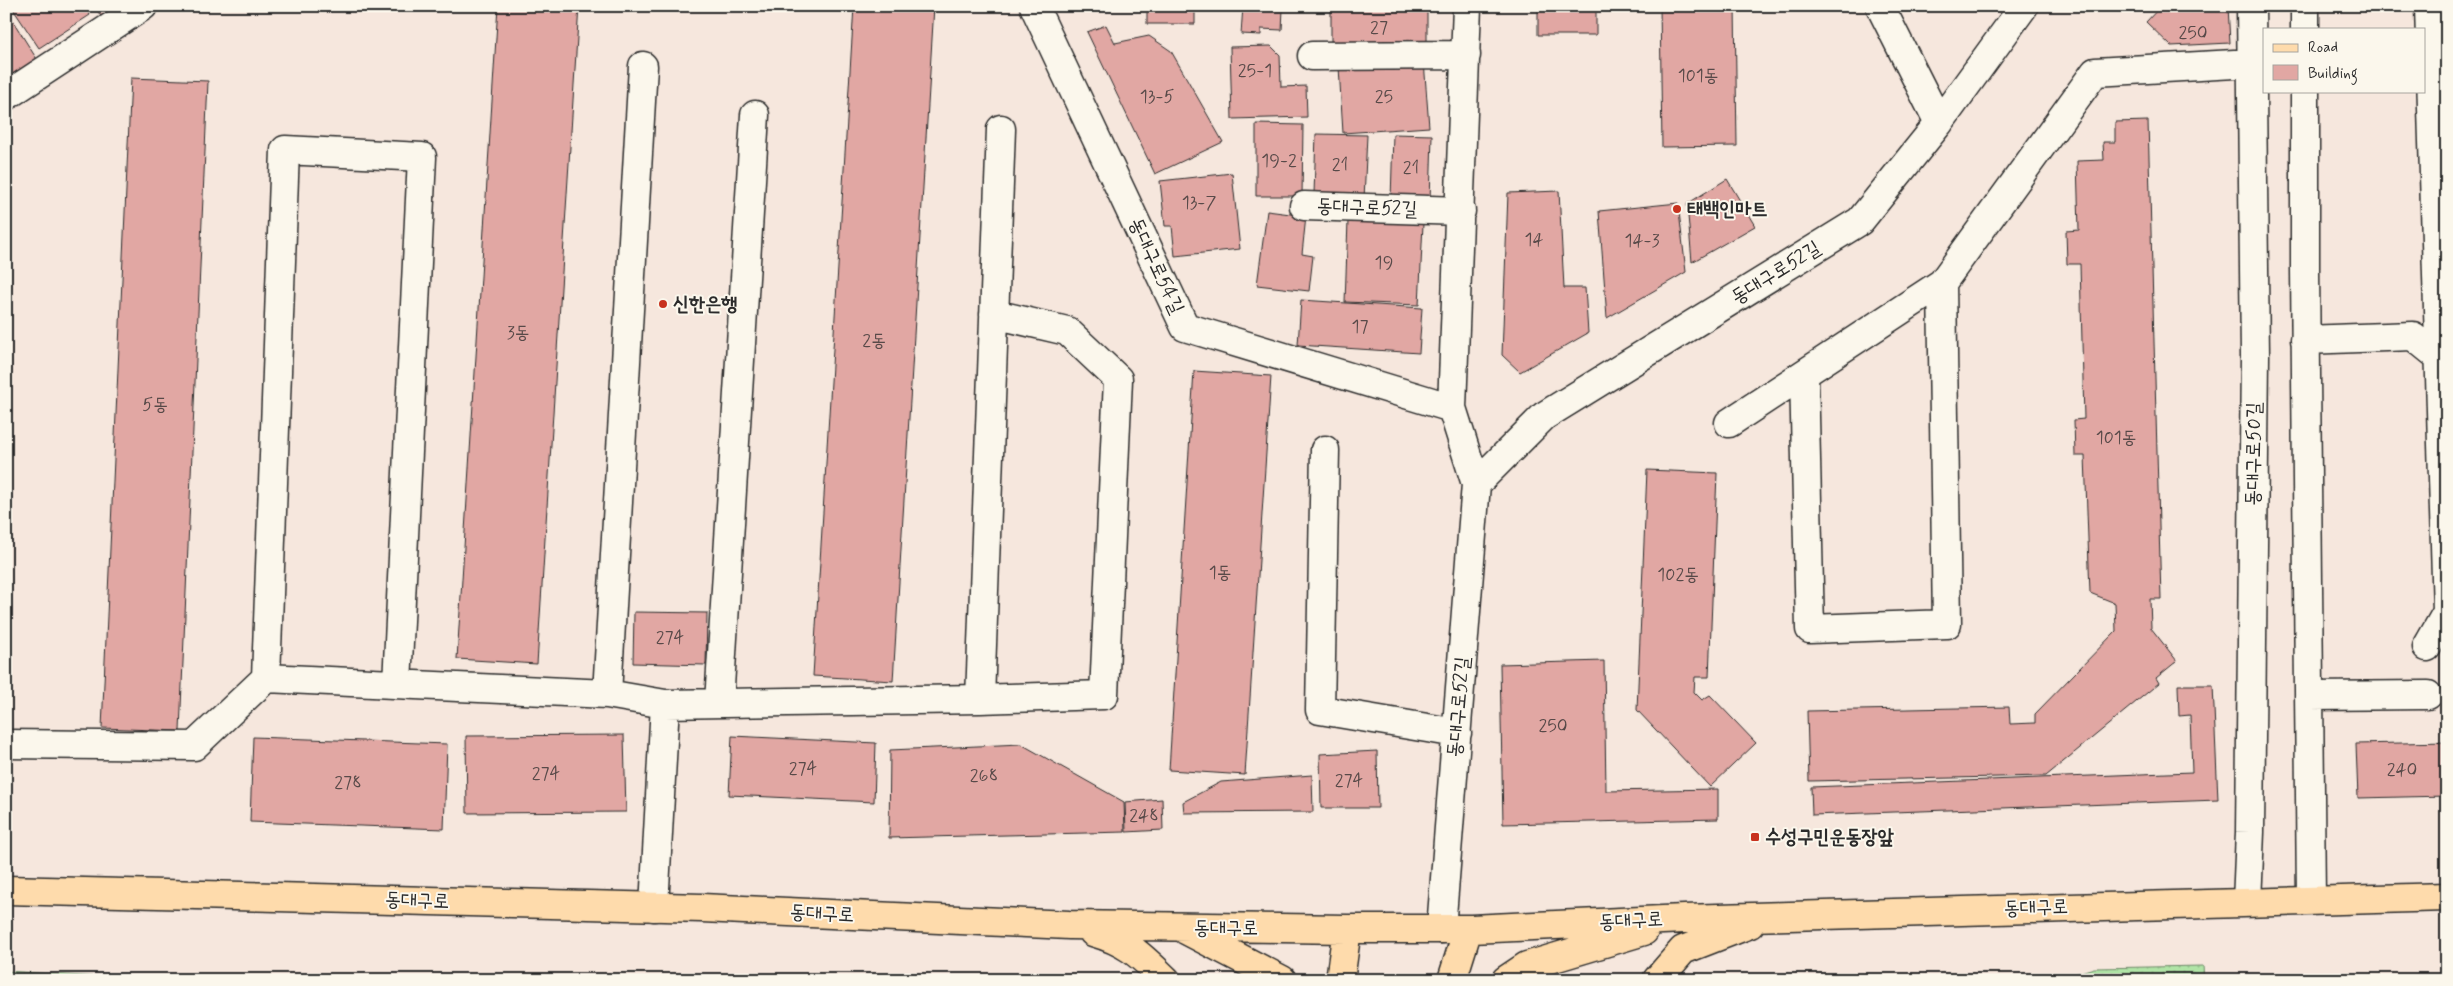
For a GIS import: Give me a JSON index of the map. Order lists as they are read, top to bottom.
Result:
{
  "streets": {
    "main road": ["동대구로"],
    "street": ["동대구로52길", "동대구로54길", "동대구로50길"]
  },
  "crossings": [
    ["동대구로52길", "동대구로54길"],
    ["동대구로52길", "동대구로"],
    ["동대구로50길", "동대구로"]
  ],
  "places": {
    "other": ["태백인마트", "신한은행"],
    "transit": ["수성구민운동장앞"]
  },
  "house_numbers": [
    "27",
    "250",
    "25-1",
    "101동",
    "13-5",
    "25",
    "19-2",
    "21",
    "21",
    "13-7",
    "14",
    "14-3",
    "19",
    "17",
    "3동",
    "2동",
    "5동",
    "101동",
    "1동",
    "102동",
    "274",
    "250",
    "274",
    "240",
    "274",
    "268",
    "274",
    "278",
    "248"
  ],
  "legend": ["Road", "Building"]
}
